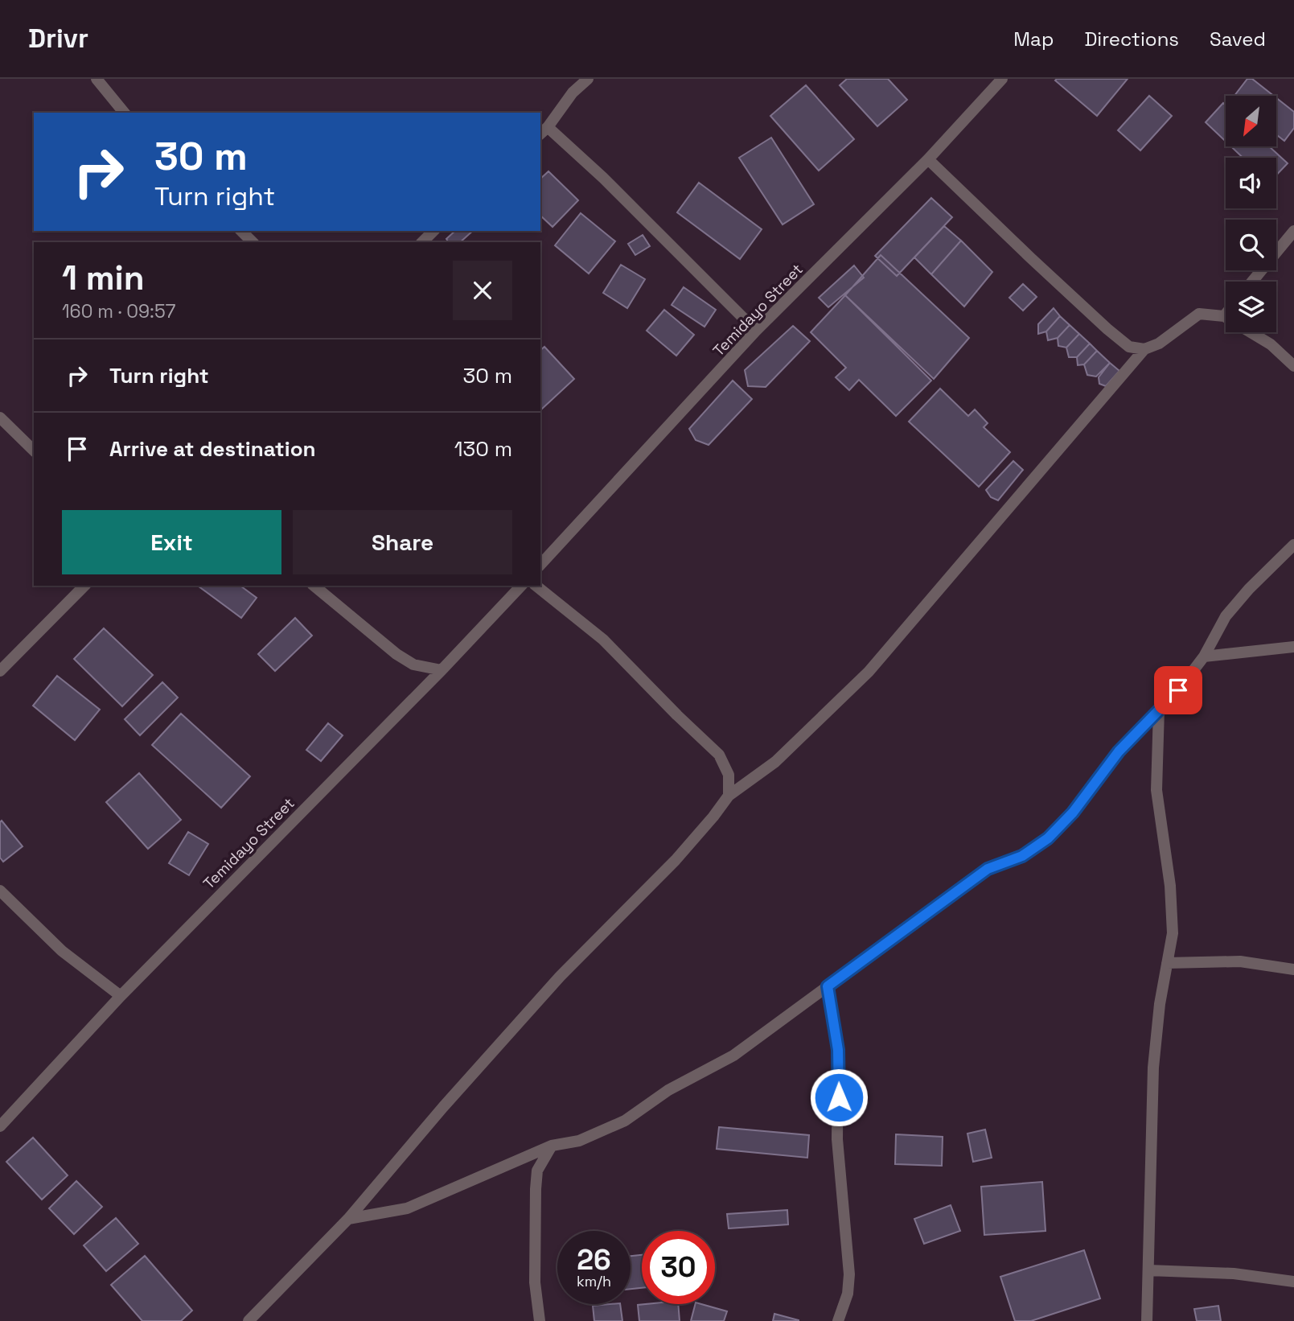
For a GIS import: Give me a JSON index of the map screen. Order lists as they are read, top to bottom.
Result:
{
  "streets": {
    "street": ["Temidayo Street"]
  },
  "north": "bottom left",
  "page": {
    "header": "Drivr",
    "nav": ["Map", "Directions", "Saved"],
    "turn": ["30 m", "Turn right"],
    "heading": ["1 min", "160 m · 09:57"],
    "list": [
      {
        "name": "Turn right",
        "value": "30 m"
      },
      {
        "name": "Arrive at destination",
        "value": "130 m"
      }
    ],
    "buttons": ["Exit", "Share"],
    "speed": "26 km/h",
    "limit": "30"
  }
}
